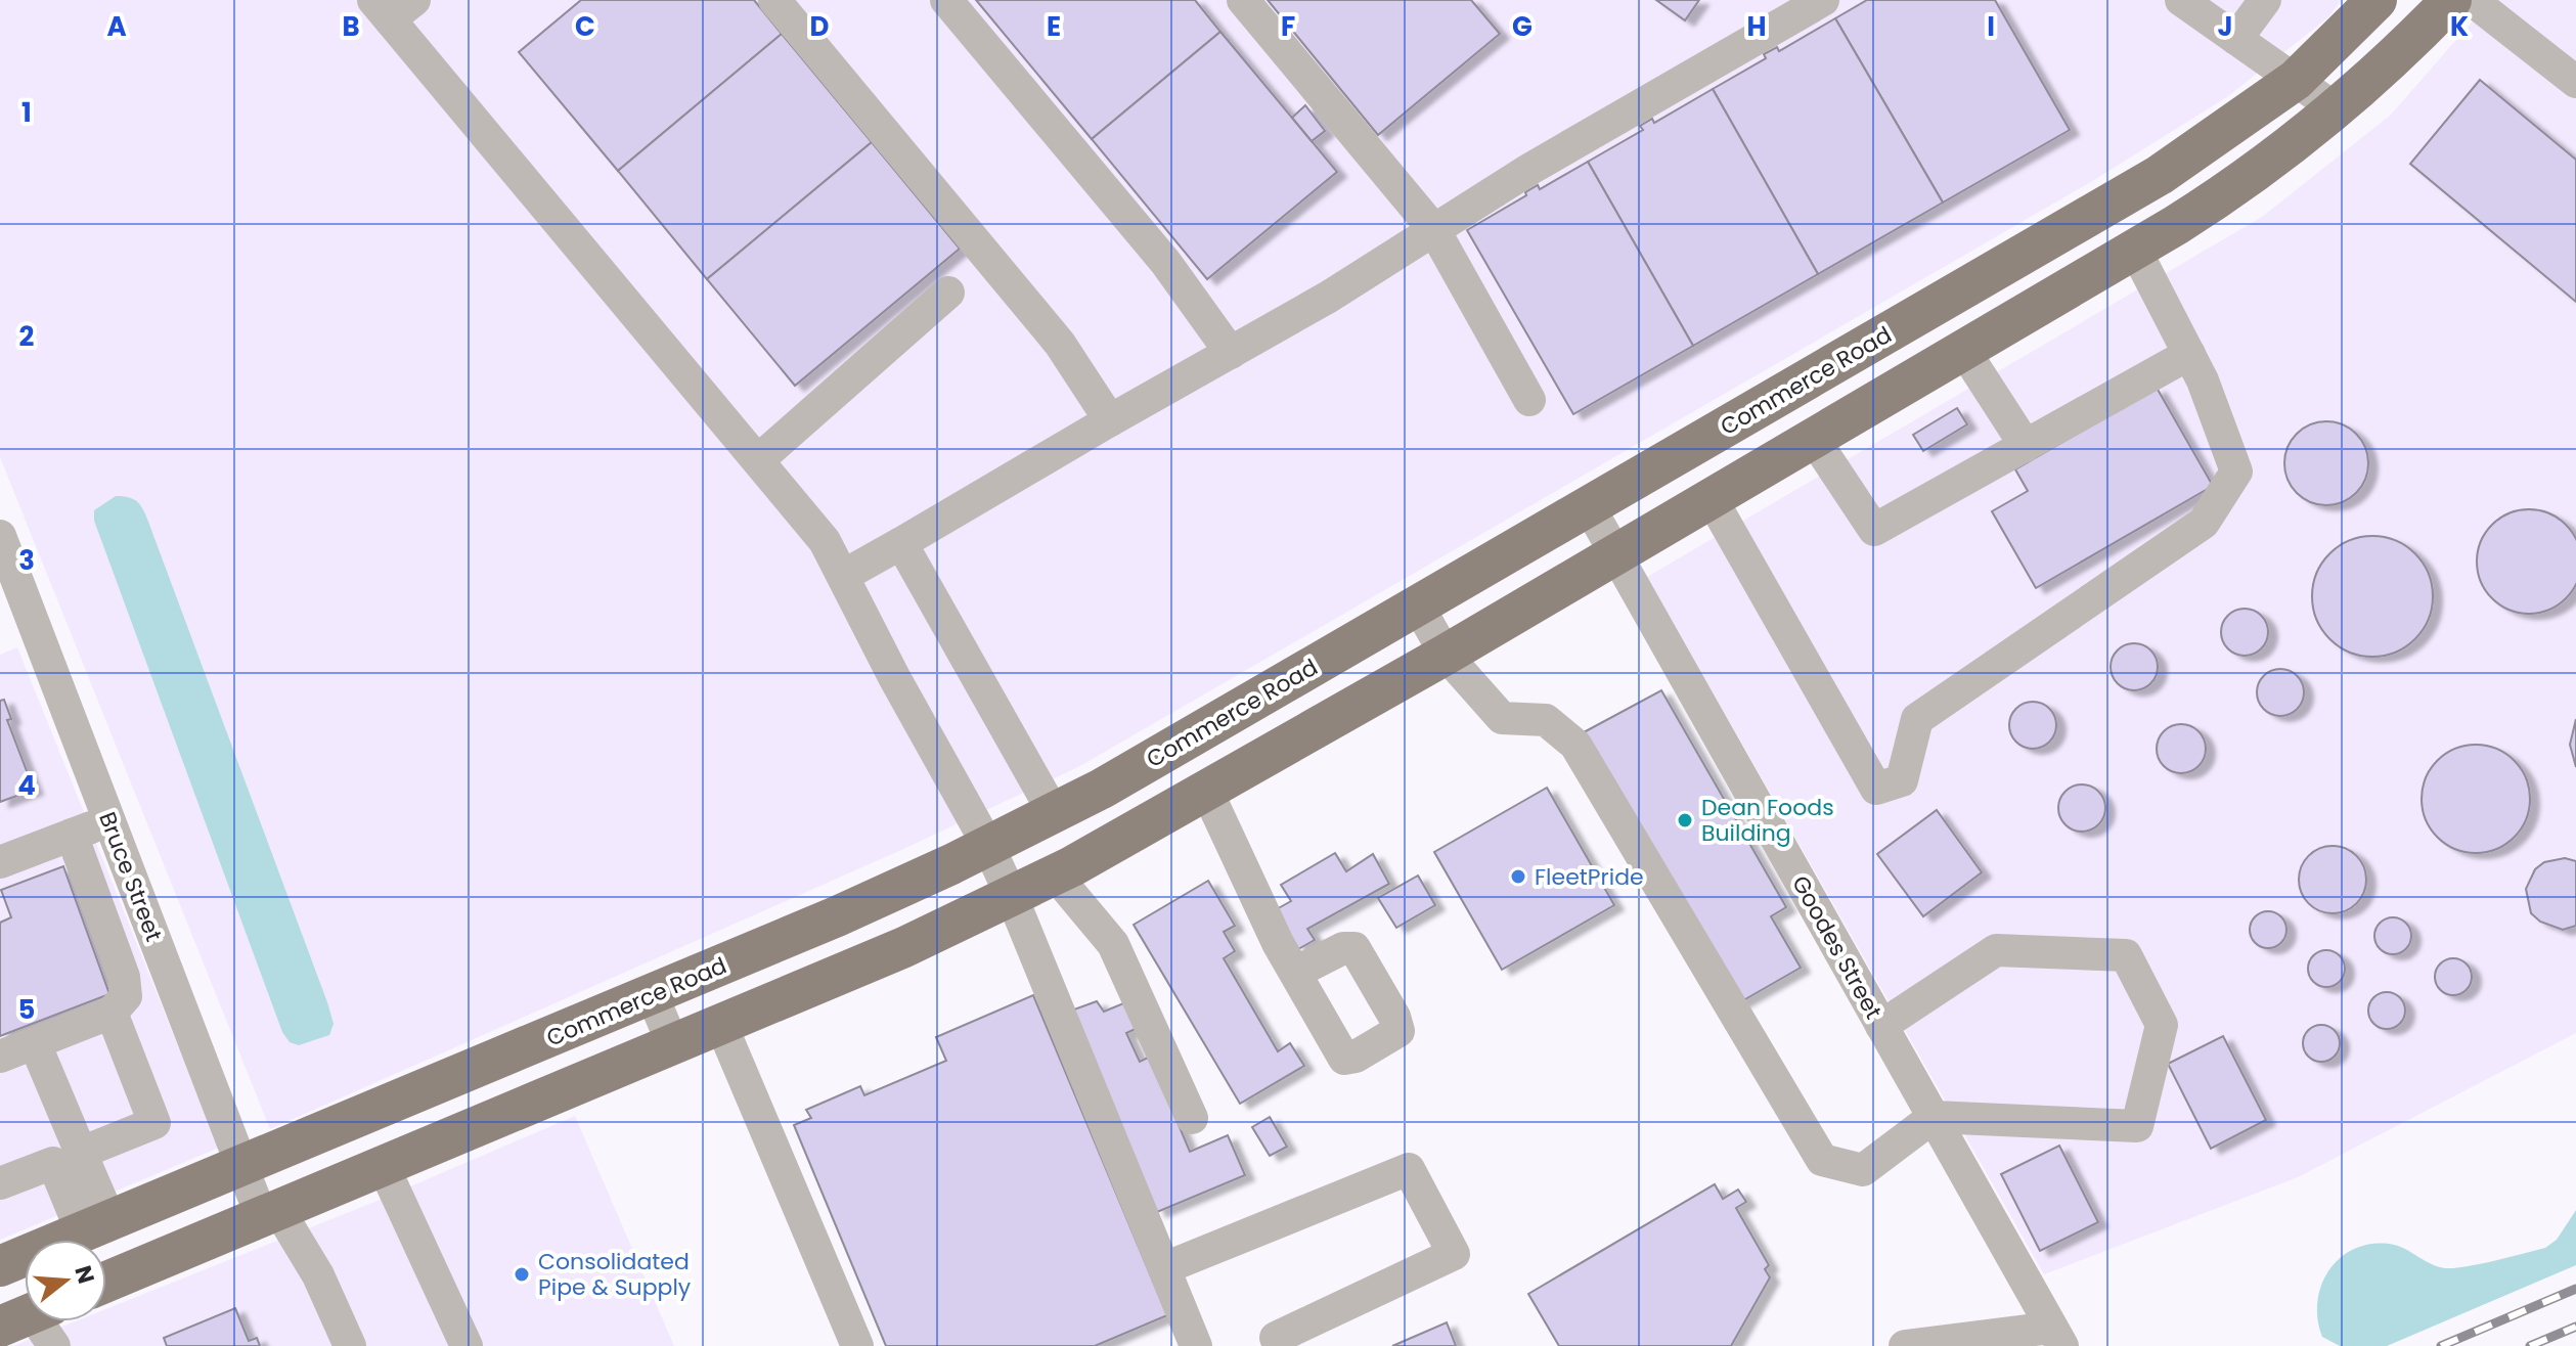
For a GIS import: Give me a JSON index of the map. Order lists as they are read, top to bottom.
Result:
{
  "streets": {
    "main road": ["Commerce Road"],
    "street": ["Bruce Street", "Goodes Street"]
  },
  "crossings": [
    ["Commerce Road", "Bruce Street"],
    ["Commerce Road", "Goodes Street"]
  ],
  "places": ["Dean Foods Building", "FleetPride", "Consolidated Pipe & Supply"],
  "north": "right",
  "grid": {
    "columns": [
      "A",
      "B",
      "C",
      "D",
      "E",
      "F",
      "G",
      "H",
      "I",
      "J",
      "K"
    ],
    "rows": [
      "1",
      "2",
      "3",
      "4",
      "5"
    ]
  }
}
